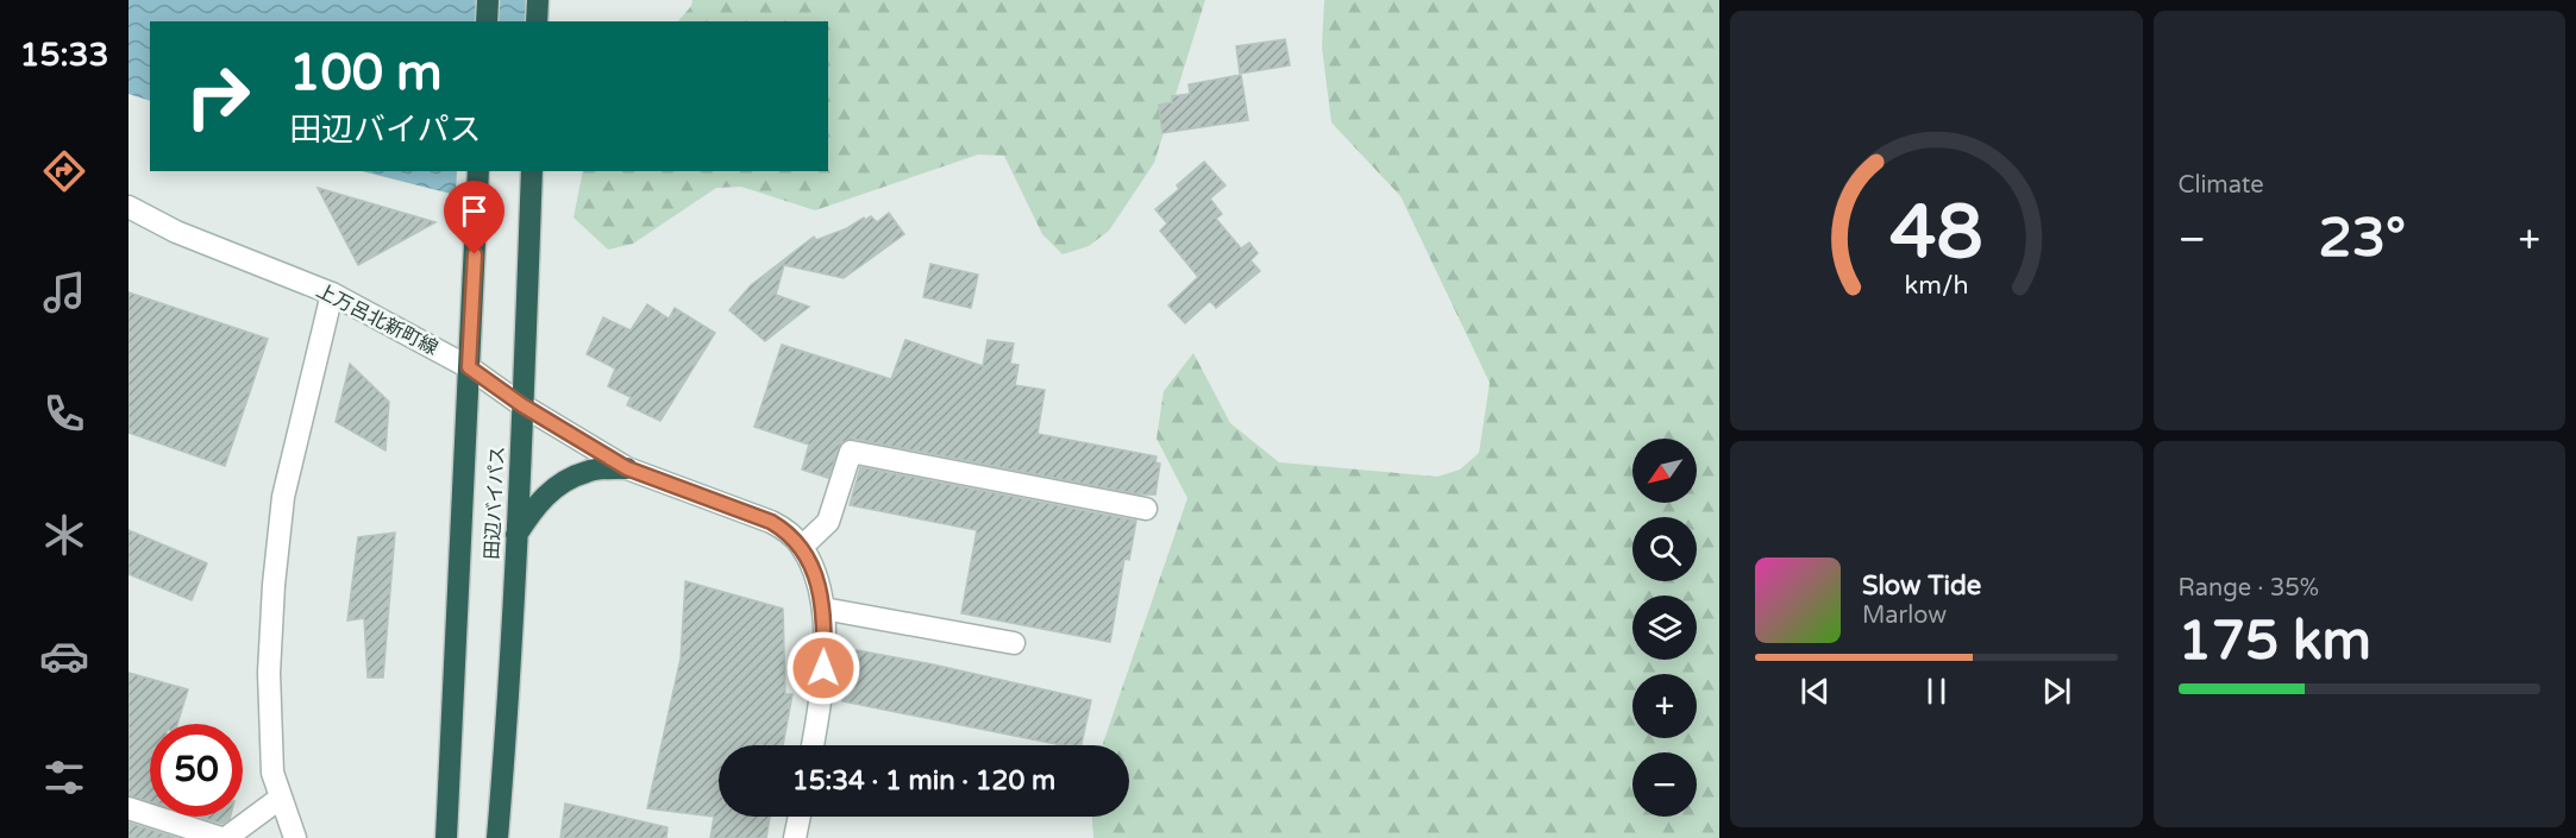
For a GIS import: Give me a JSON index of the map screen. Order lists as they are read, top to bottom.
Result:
{
  "streets": {
    "highway": ["田辺バイパス"],
    "street": ["上万呂北新町線"]
  },
  "crossings": [
    ["上万呂北新町線", "田辺バイパス"]
  ],
  "north": "bottom left",
  "page": {
    "tabs": "15:33",
    "tile": [
      "Climate",
      ["Range · 35%", "175 km"]
    ],
    "turn": ["100 m", "田辺バイパス"],
    "heat": ["−", "23°", "+"],
    "map_buttons": ["+", "−"],
    "song": ["Slow Tide", "Marlow"],
    "limit": "50",
    "trip": "15:34 · 1 min · 120 m",
    "gauge": ["48", "km/h"]
  }
}
